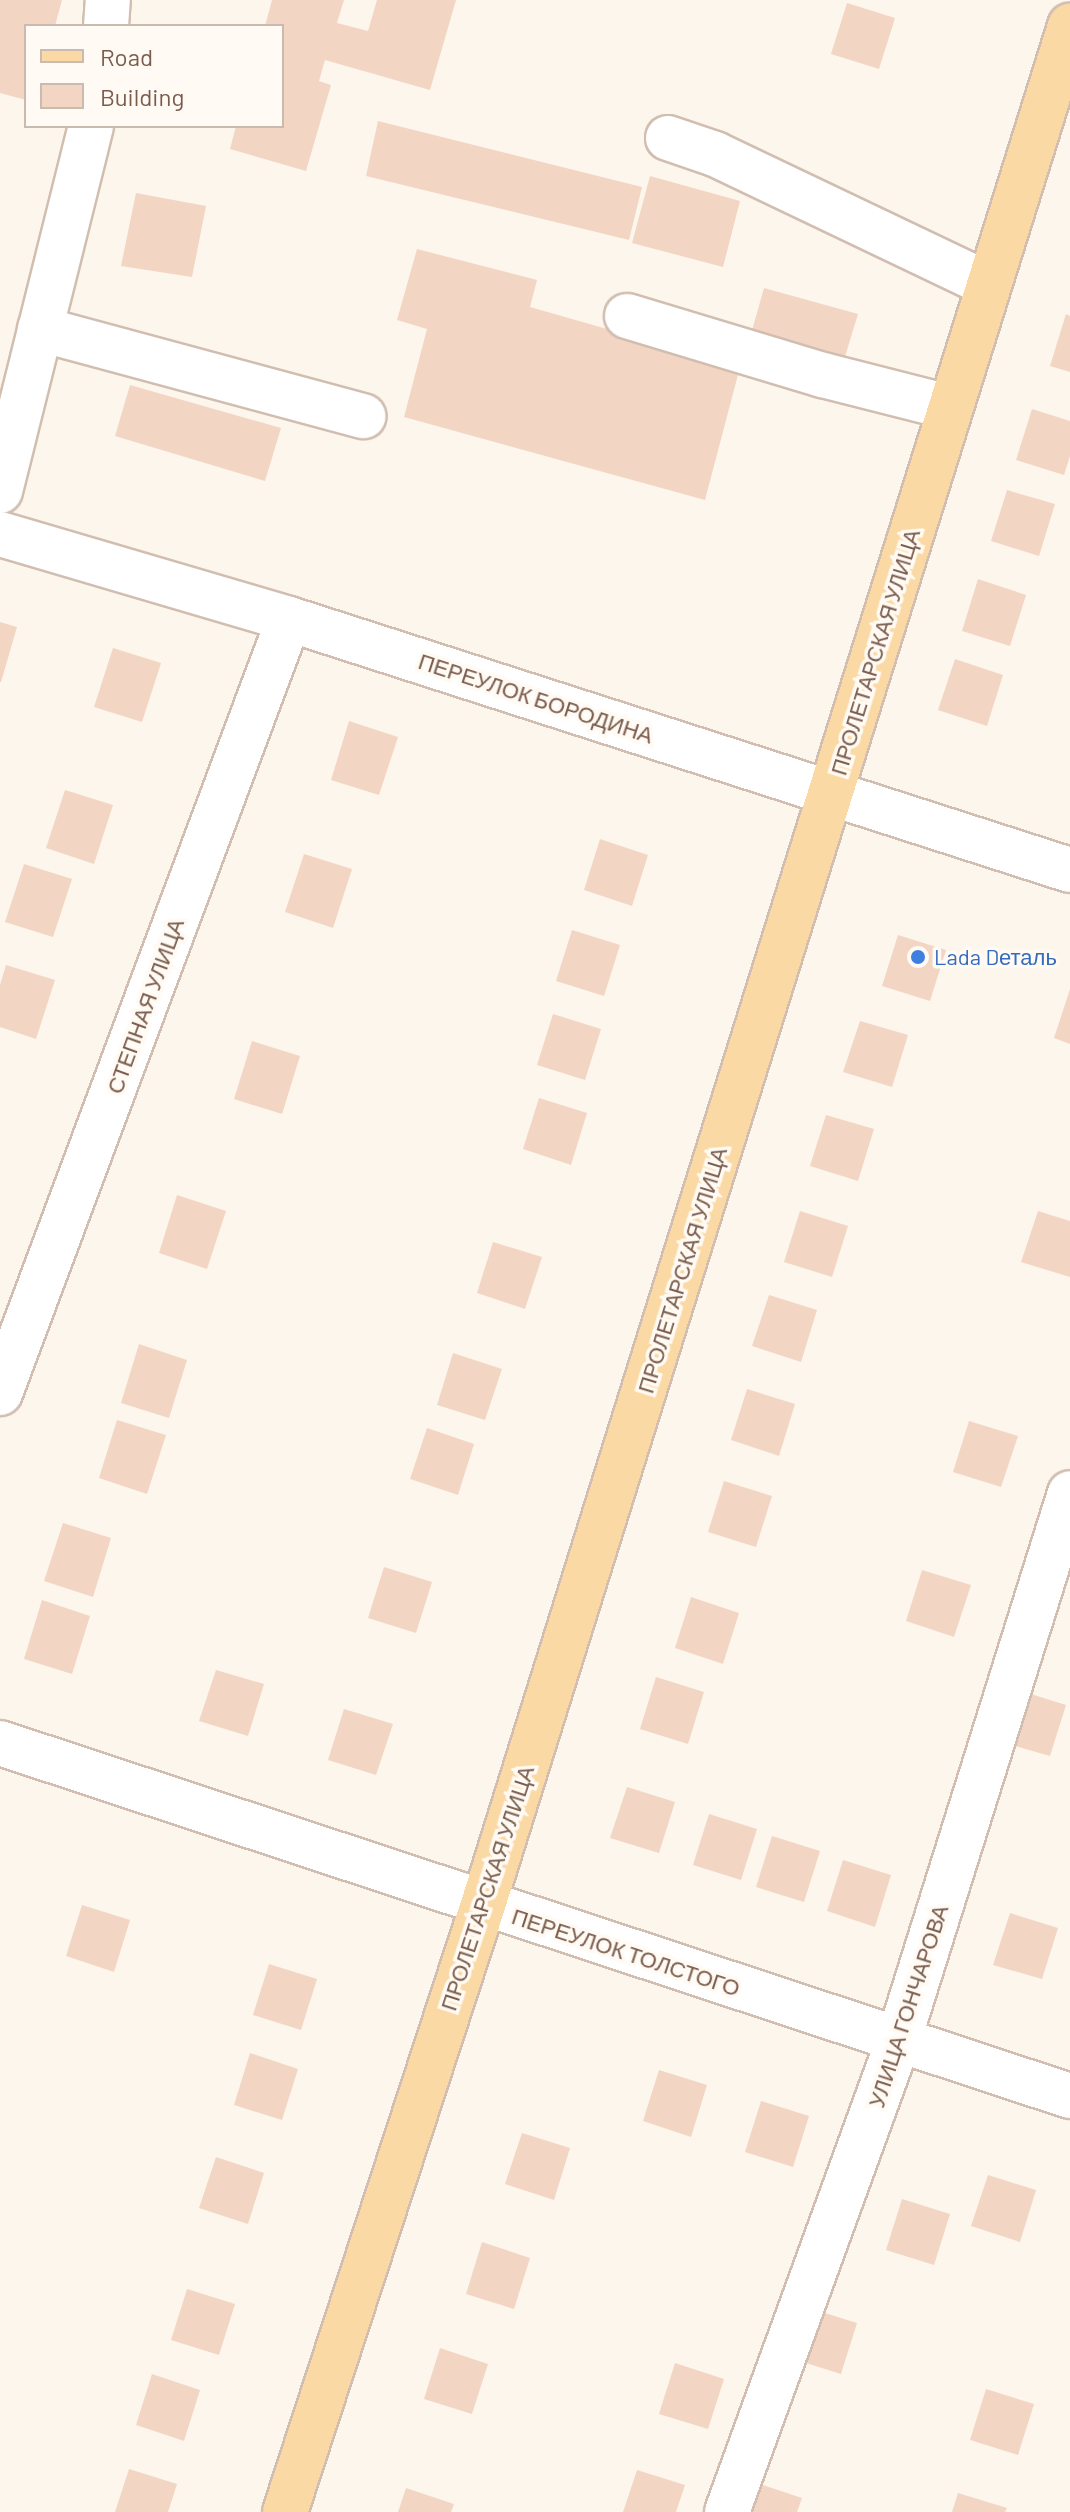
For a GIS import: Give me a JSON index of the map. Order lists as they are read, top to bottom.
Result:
{
  "streets": {
    "main road": ["ПРОЛЕТАРСКАЯ УЛИЦА"],
    "street": [
      "ПЕРЕУЛОК БОРОДИНА",
      "СТЕПНАЯ УЛИЦА",
      "ПЕРЕУЛОК ТОЛСТОГО",
      "УЛИЦА ГОНЧАРОВА"
    ]
  },
  "crossings": [
    ["ПРОЛЕТАРСКАЯ УЛИЦА", "ПЕРЕУЛОК БОРОДИНА"],
    ["ПРОЛЕТАРСКАЯ УЛИЦА", "ПЕРЕУЛОК ТОЛСТОГО"],
    ["ПЕРЕУЛОК БОРОДИНА", "СТЕПНАЯ УЛИЦА"],
    ["ПЕРЕУЛОК ТОЛСТОГО", "УЛИЦА ГОНЧАРОВА"]
  ],
  "places": ["Lada Dеталь"],
  "legend": ["Road", "Building"]
}
